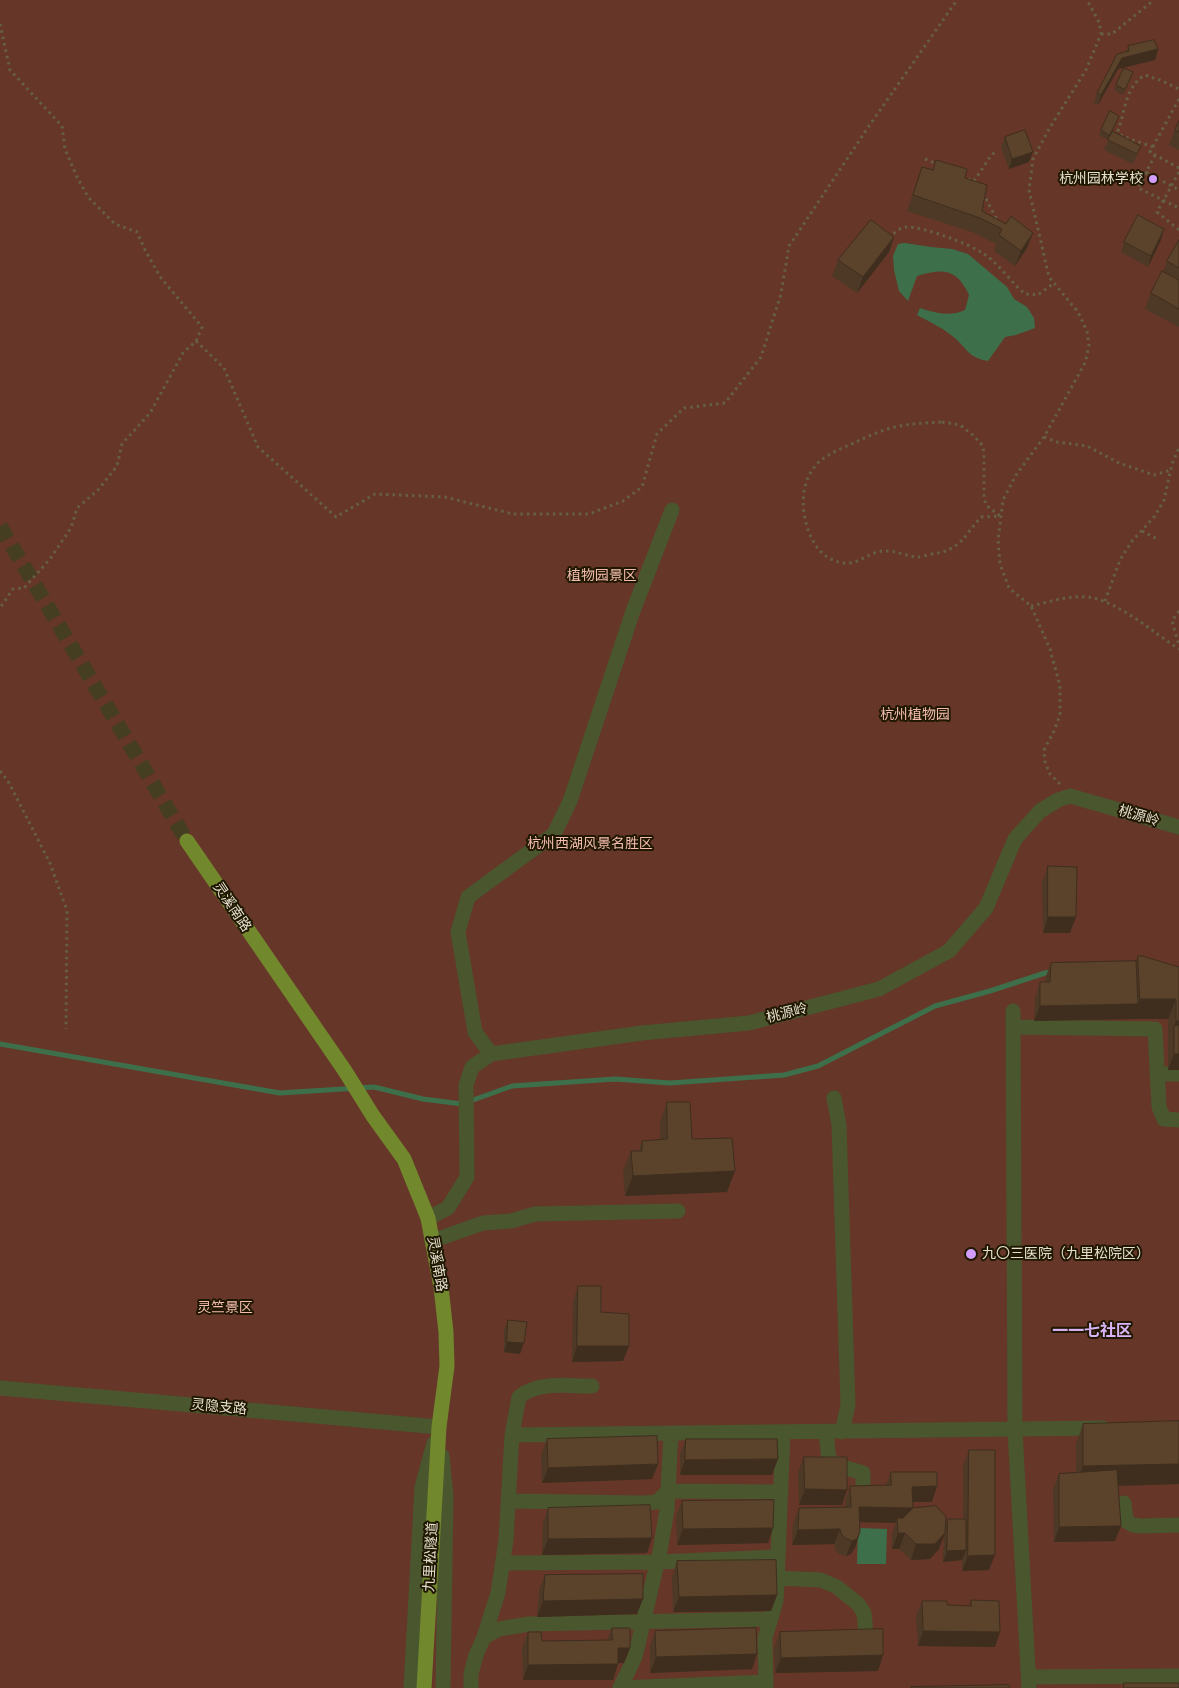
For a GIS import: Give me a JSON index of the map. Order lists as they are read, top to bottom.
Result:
{
  "streets": {
    "main road": ["灵溪南路", "九里松隧道"],
    "street": ["桃源岭", "灵隐支路"]
  },
  "crossings": [
    ["桃源岭", "灵溪南路"],
    ["灵溪南路", "灵隐支路"],
    ["灵溪南路", "九里松隧道"],
    ["灵隐支路", "九里松隧道"]
  ],
  "districts": ["一一七社区"],
  "parks": [
    "植物园景区",
    "杭州植物园",
    "杭州西湖风景名胜区",
    "灵竺景区"
  ],
  "places": ["杭州园林学校", "九〇三医院（九里松院区）"]
}
